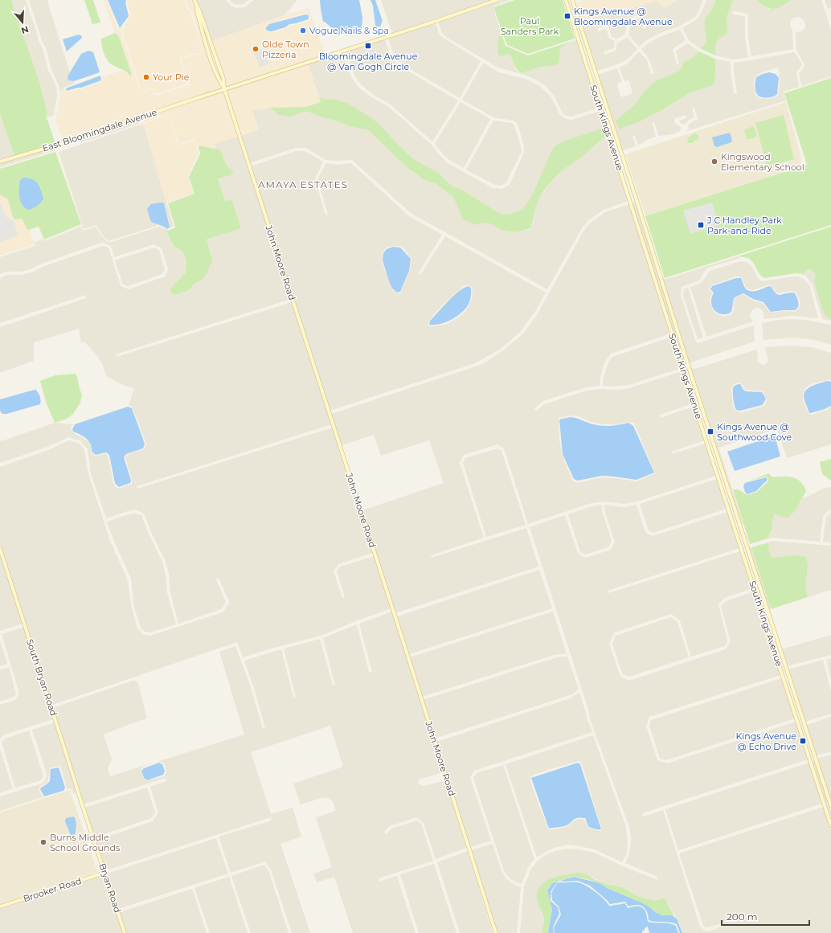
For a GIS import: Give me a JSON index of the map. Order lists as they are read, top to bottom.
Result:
{
  "streets": {
    "main road": [
      "South Kings Avenue",
      "East Bloomingdale Avenue",
      "John Moore Road",
      "South Bryan Road",
      "Bryan Road",
      "Brooker Road"
    ]
  },
  "crossings": [
    ["East Bloomingdale Avenue", "John Moore Road"],
    ["South Bryan Road", "Bryan Road"],
    ["Bryan Road", "Brooker Road"]
  ],
  "districts": ["AMAYA ESTATES"],
  "parks": ["Paul Sanders Park"],
  "places": {
    "transit": [
      "Kings Avenue @ Bloomingdale Avenue",
      "Bloomingdale Avenue @ Van Gogh Circle",
      "J C Handley Park Park-and-Ride",
      "Kings Avenue @ Southwood Cove",
      "Kings Avenue @ Echo Drive"
    ],
    "other": [
      "Vogue Nails & Spa",
      "Olde Town Pizzeria",
      "Your Pie",
      "Kingswood Elementary School",
      "Burns Middle School Grounds"
    ]
  },
  "scale_bar": "200 m",
  "north": "bottom"
}
